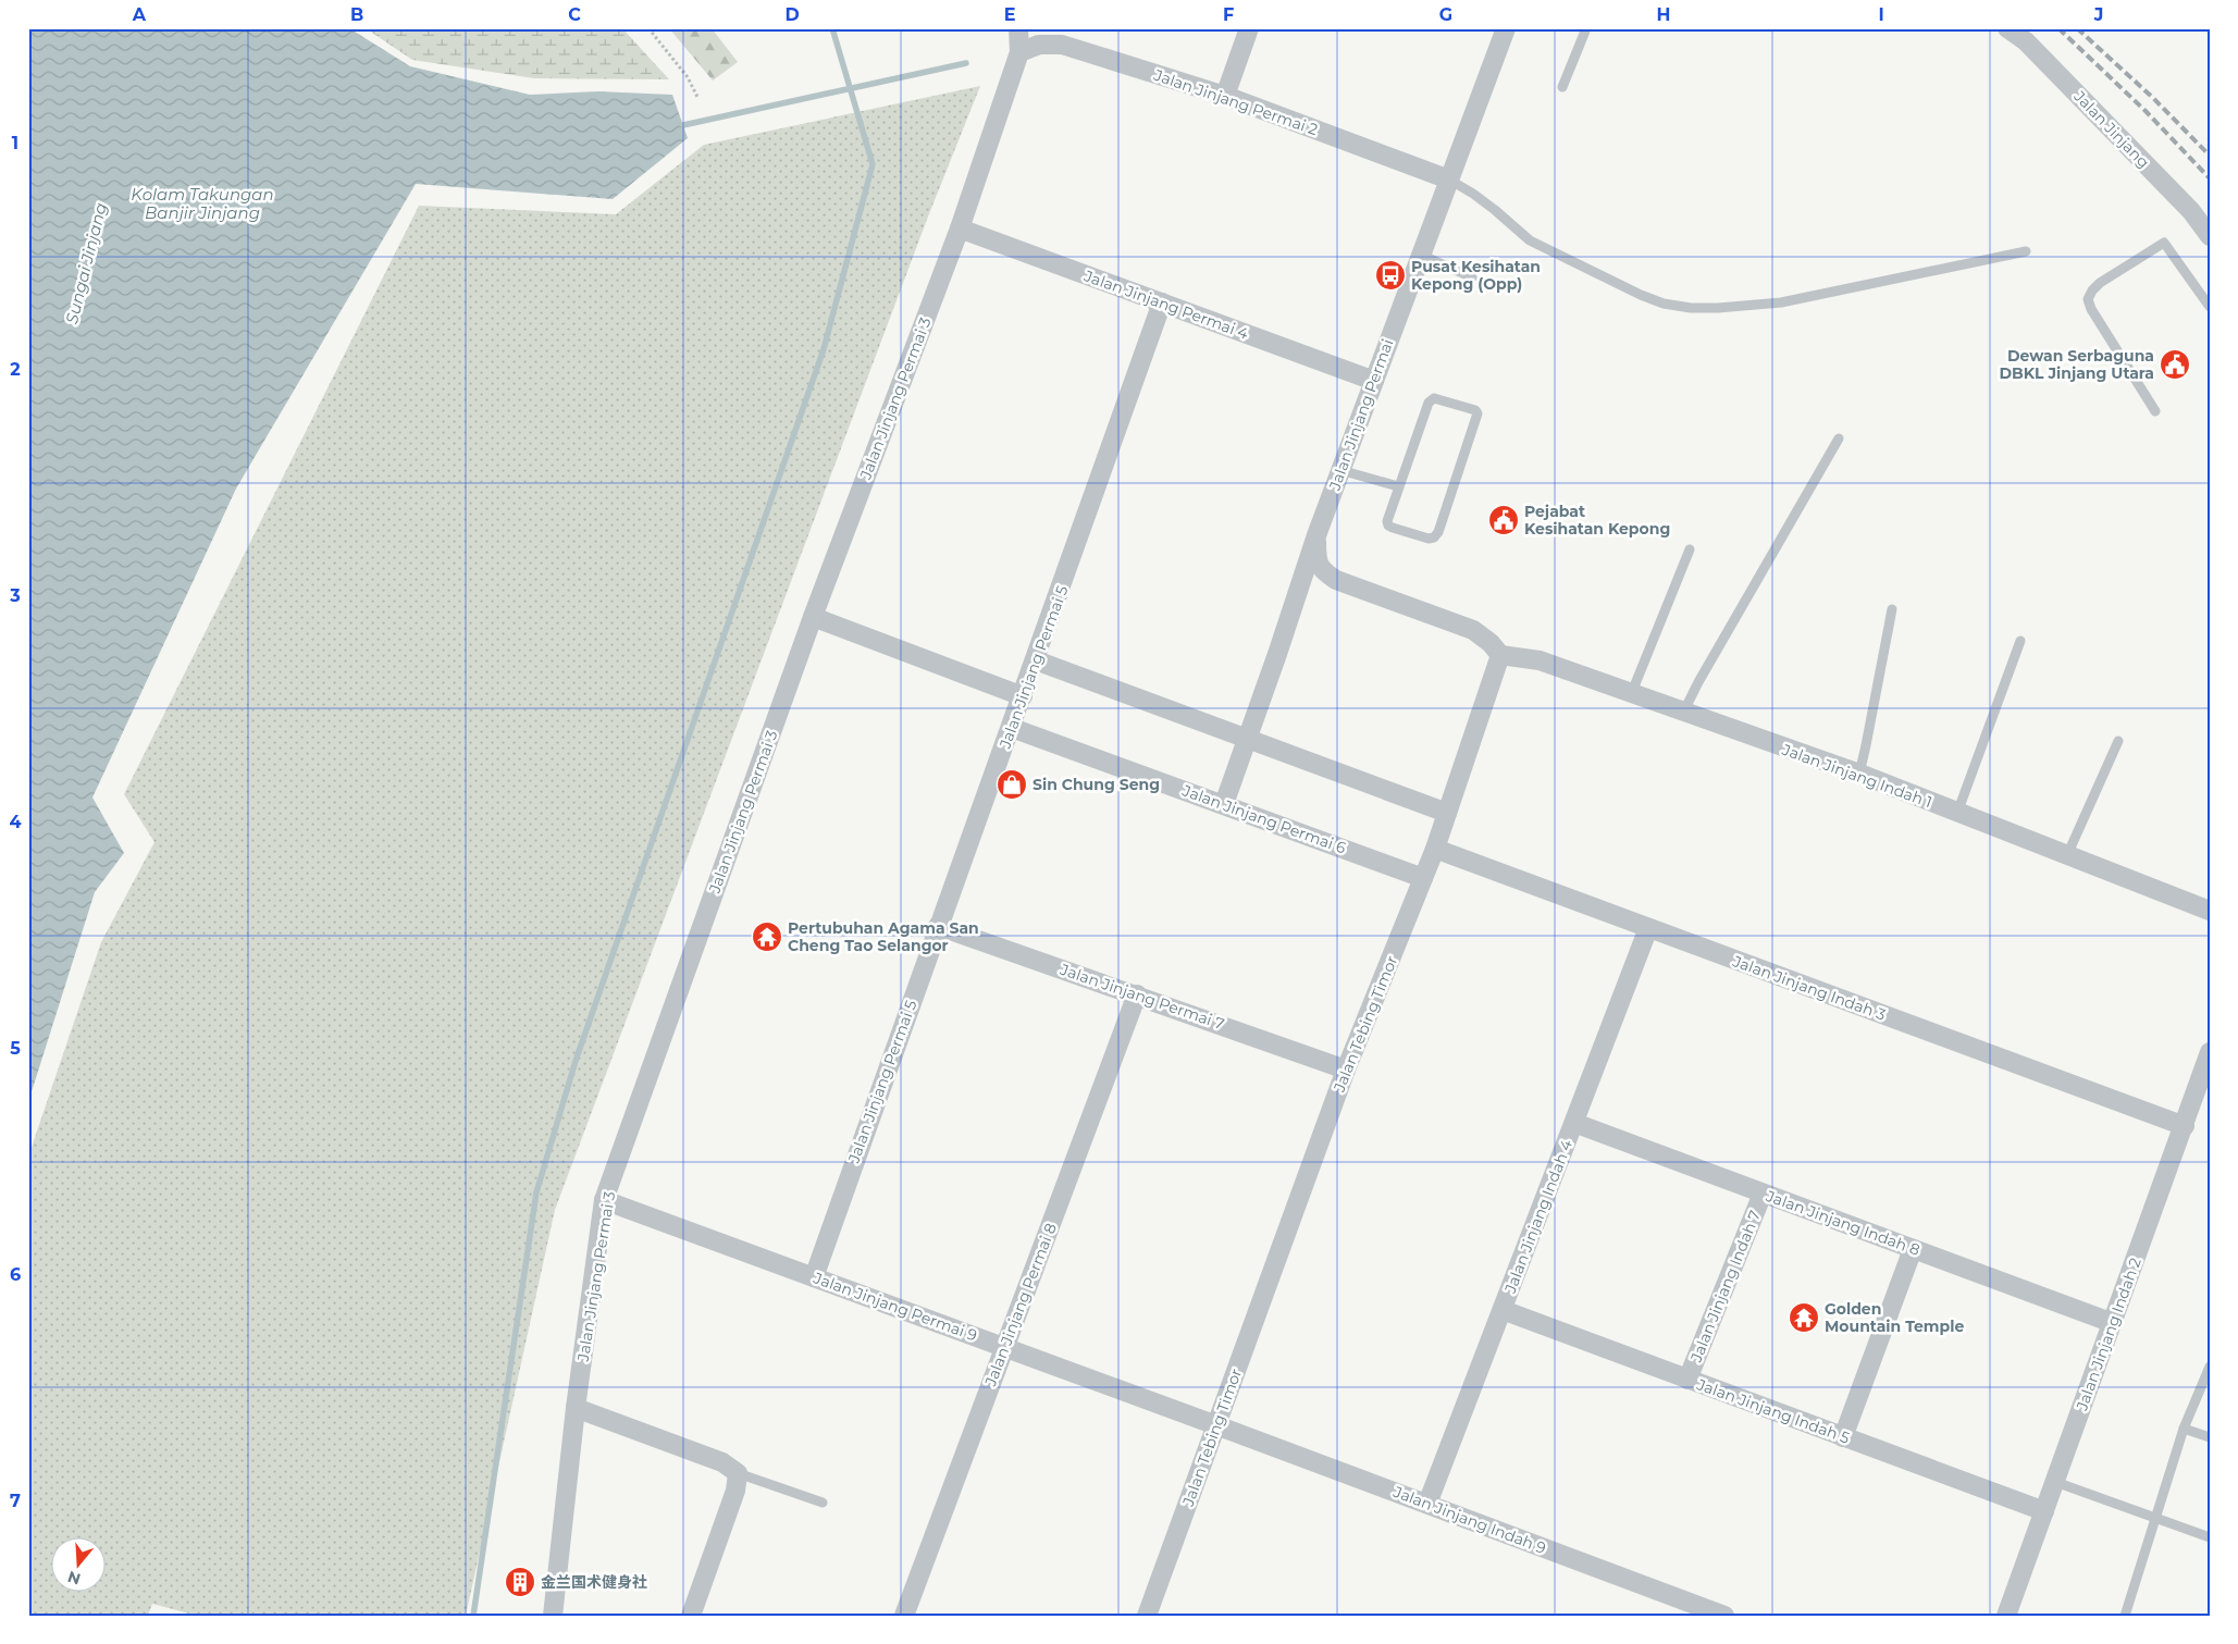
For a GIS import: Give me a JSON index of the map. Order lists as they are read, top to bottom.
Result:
{
  "streets": {
    "street": [
      "Jalan Jinjang Permai 2",
      "Jalan Jinjang",
      "Jalan Jinjang Permai 4",
      "Jalan Jinjang Permai 3",
      "Jalan Jinjang Permai",
      "Jalan Jinjang Permai 5",
      "Jalan Jinjang Indah 1",
      "Jalan Jinjang Permai 6",
      "Jalan Jinjang Indah 3",
      "Jalan Jinjang Permai 7",
      "Jalan Tebing Timor",
      "Jalan Jinjang Indah 4",
      "Jalan Jinjang Indah 8",
      "Jalan Jinjang Indah 7",
      "Jalan Jinjang Permai 8",
      "Jalan Jinjang Permai 9",
      "Jalan Jinjang Indah 2",
      "Jalan Jinjang Indah 5",
      "Jalan Jinjang Indah 9"
    ]
  },
  "crossings": [
    ["Jalan Jinjang Permai 2", "Jalan Jinjang Permai 3"],
    ["Jalan Jinjang Permai 2", "Jalan Jinjang Permai"],
    ["Jalan Jinjang Permai 4", "Jalan Jinjang Permai 3"],
    ["Jalan Jinjang Permai 4", "Jalan Jinjang Permai"],
    ["Jalan Jinjang Permai 4", "Jalan Jinjang Permai 5"],
    ["Jalan Jinjang Permai 3", "Jalan Jinjang Permai 9"],
    ["Jalan Jinjang Permai", "Jalan Jinjang Permai 6"],
    ["Jalan Jinjang Permai 5", "Jalan Jinjang Permai 6"],
    ["Jalan Jinjang Permai 5", "Jalan Jinjang Permai 7"],
    ["Jalan Jinjang Permai 5", "Jalan Jinjang Permai 9"],
    ["Jalan Jinjang Indah 1", "Jalan Tebing Timor"],
    ["Jalan Jinjang Permai 6", "Jalan Tebing Timor"],
    ["Jalan Jinjang Indah 3", "Jalan Tebing Timor"],
    ["Jalan Jinjang Indah 3", "Jalan Jinjang Indah 4"],
    ["Jalan Jinjang Indah 3", "Jalan Jinjang Indah 2"],
    ["Jalan Jinjang Permai 7", "Jalan Tebing Timor"],
    ["Jalan Jinjang Permai 7", "Jalan Jinjang Permai 8"],
    ["Jalan Tebing Timor", "Jalan Jinjang Permai 9"],
    ["Jalan Tebing Timor", "Jalan Jinjang Indah 9"],
    ["Jalan Jinjang Indah 4", "Jalan Jinjang Indah 8"],
    ["Jalan Jinjang Indah 4", "Jalan Jinjang Indah 5"],
    ["Jalan Jinjang Indah 4", "Jalan Jinjang Indah 9"],
    ["Jalan Jinjang Indah 8", "Jalan Jinjang Indah 7"],
    ["Jalan Jinjang Indah 8", "Jalan Jinjang Indah 2"],
    ["Jalan Jinjang Indah 7", "Jalan Jinjang Indah 5"],
    ["Jalan Jinjang Permai 8", "Jalan Jinjang Permai 9"],
    ["Jalan Jinjang Permai 9", "Jalan Jinjang Indah 9"],
    ["Jalan Jinjang Indah 2", "Jalan Jinjang Indah 5"]
  ],
  "water": ["Kolam Takungan Banjir Jinjang", "Sungai Jinjang"],
  "places": {
    "bus stop": ["Pusat Kesihatan Kepong (Opp)"],
    "public building": ["Dewan Serbaguna DBKL Jinjang Utara", "Pejabat Kesihatan Kepong"],
    "shop": ["Sin Chung Seng"],
    "temple": ["Pertubuhan Agama San Cheng Tao Selangor", "Golden Mountain Temple"],
    "building": ["金兰国术健身社"]
  },
  "north": "bottom",
  "grid": {
    "columns": [
      "A",
      "B",
      "C",
      "D",
      "E",
      "F",
      "G",
      "H",
      "I",
      "J"
    ],
    "rows": [
      "1",
      "2",
      "3",
      "4",
      "5",
      "6",
      "7"
    ]
  }
}
